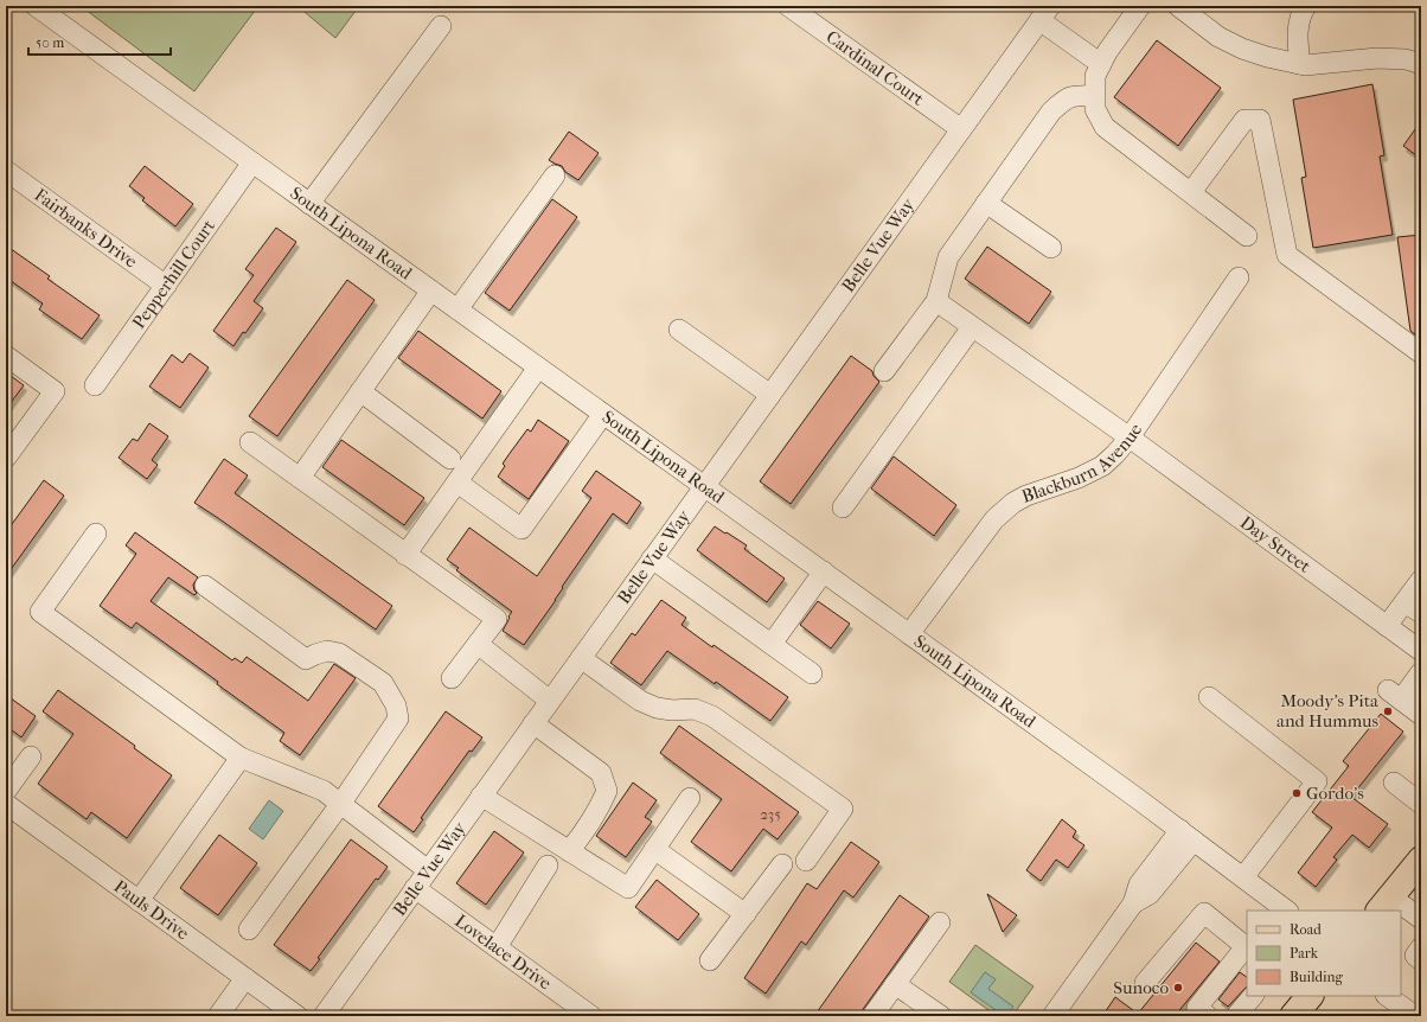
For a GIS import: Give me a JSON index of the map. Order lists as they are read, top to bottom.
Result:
{
  "streets": {
    "street": [
      "Cardinal Court",
      "Fairbanks Drive",
      "South Lipona Road",
      "Belle Vue Way",
      "Pepperhill Court",
      "Blackburn Avenue",
      "Day Street",
      "Pauls Drive",
      "Lovelace Drive"
    ]
  },
  "crossings": [
    ["Cardinal Court", "Belle Vue Way"],
    ["Fairbanks Drive", "Pepperhill Court"],
    ["South Lipona Road", "Belle Vue Way"],
    ["South Lipona Road", "Pepperhill Court"],
    ["South Lipona Road", "Blackburn Avenue"],
    ["Belle Vue Way", "Lovelace Drive"],
    ["Blackburn Avenue", "Day Street"]
  ],
  "places": ["Moody's Pita and Hummus", "Gordo's", "Sunoco"],
  "house_numbers": ["235"],
  "legend": ["Road", "Park", "Building"],
  "scale_bar": "50 m"
}
